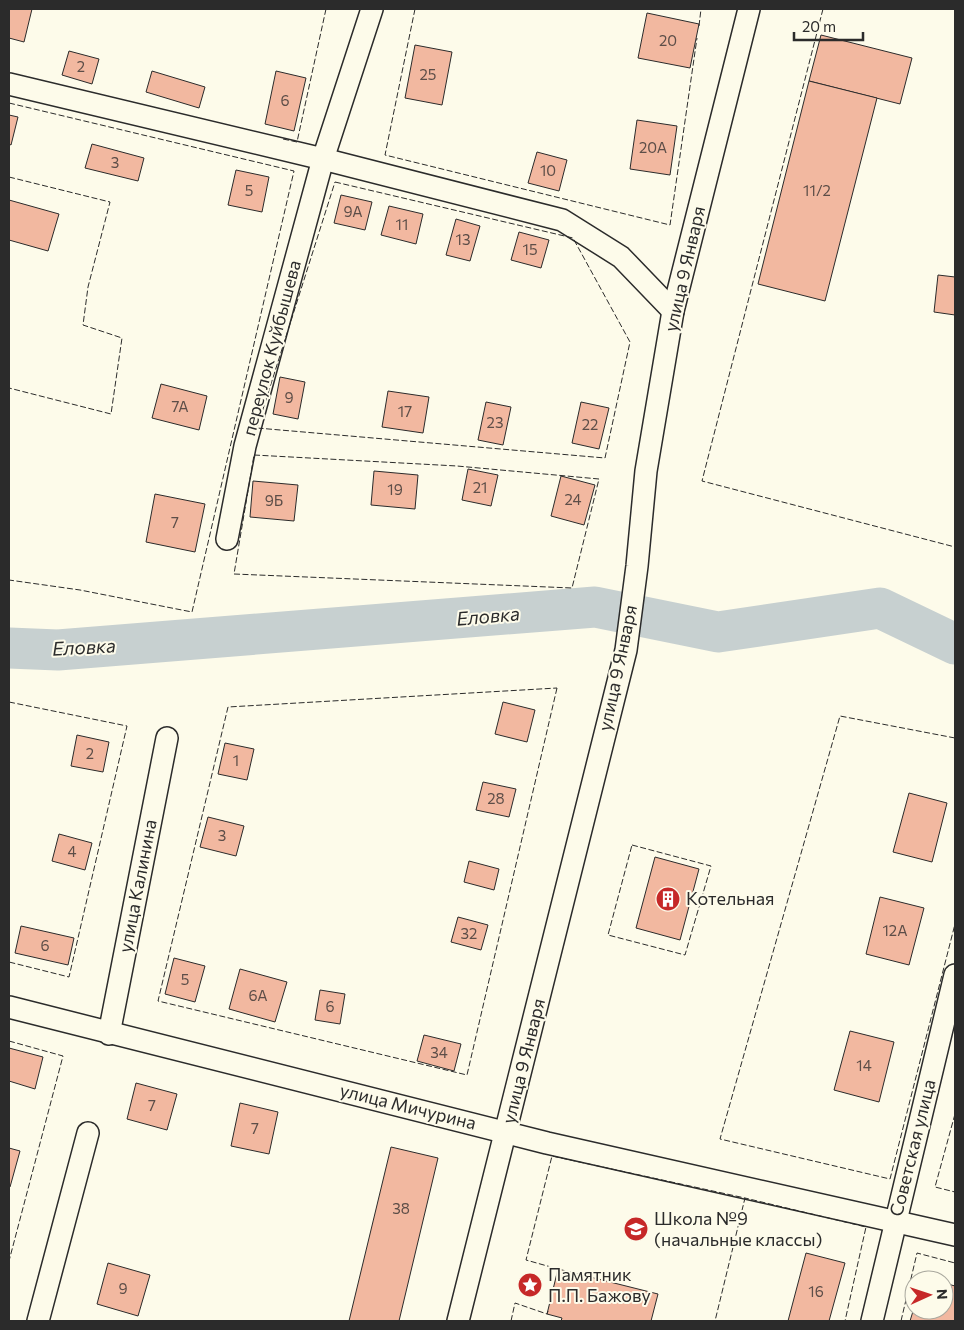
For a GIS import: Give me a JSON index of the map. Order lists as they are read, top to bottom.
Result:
{
  "streets": {
    "street": [
      "улица 9 Января",
      "переулок Куйбышева",
      "улица Калинина",
      "улица Мичурина",
      "Советская улица"
    ]
  },
  "crossings": [
    ["улица 9 Января", "улица Мичурина"],
    ["улица Калинина", "улица Мичурина"],
    ["улица Мичурина", "Советская улица"]
  ],
  "water": ["Еловка"],
  "places": {
    "building": ["Котельная"],
    "school or university": ["Школа №9 (начальные классы)"],
    "place": ["Памятник П.П. Бажову"]
  },
  "house_numbers": [
    "20",
    "2",
    "25",
    "6",
    "20А",
    "3",
    "10",
    "5",
    "11/2",
    "9А",
    "11",
    "13",
    "15",
    "9",
    "7А",
    "17",
    "23",
    "22",
    "21",
    "19",
    "24",
    "9Б",
    "7",
    "2",
    "1",
    "28",
    "3",
    "4",
    "12А",
    "32",
    "6",
    "5",
    "6А",
    "6",
    "34",
    "14",
    "7",
    "7",
    "38",
    "9",
    "16"
  ],
  "scale_bar": "20 m",
  "north": "right"
}
